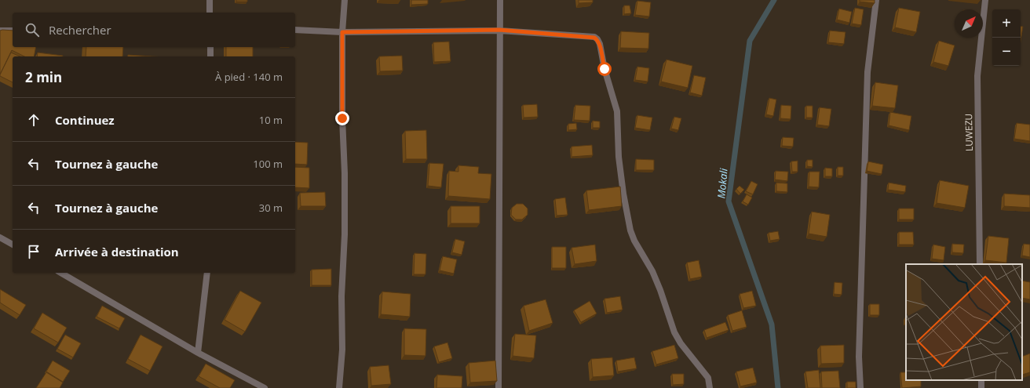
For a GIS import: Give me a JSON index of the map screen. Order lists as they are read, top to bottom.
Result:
{
  "streets": {
    "street": ["LUWEZU"]
  },
  "water": ["Mokali"],
  "north": "top right",
  "page": {
    "map_buttons": ["+", "−"],
    "search": "Rechercher",
    "heading": ["2 min", "À pied · 140 m"],
    "list": [
      ["Continuez", "10 m"],
      ["Tournez à gauche", "100 m"],
      ["Tournez à gauche", "30 m"],
      "Arrivée à destination"
    ]
  }
}
